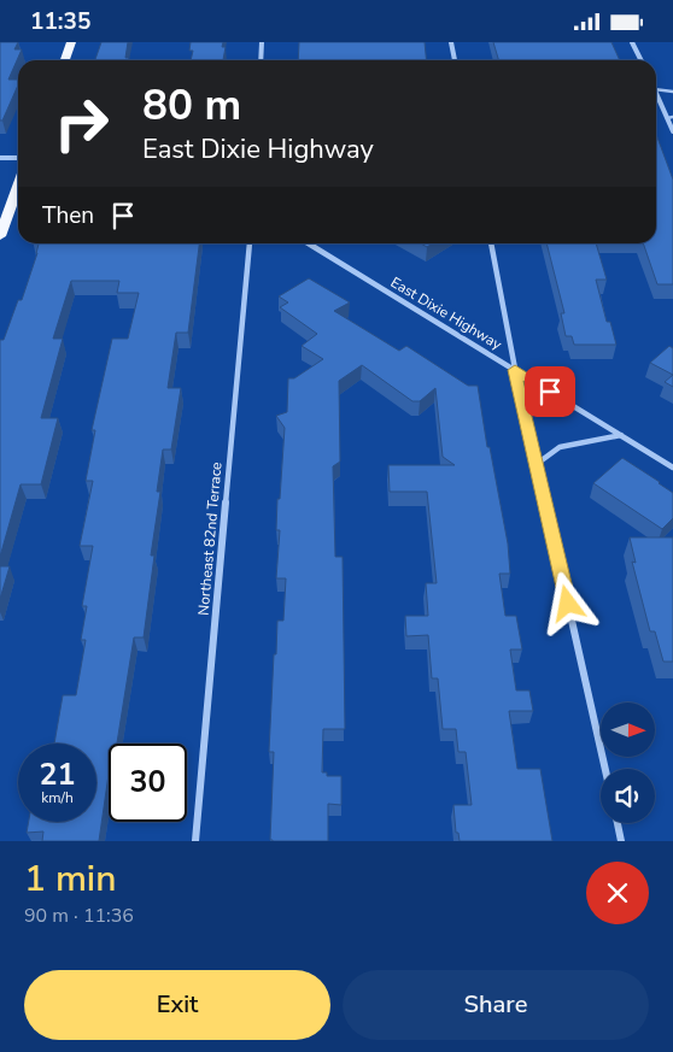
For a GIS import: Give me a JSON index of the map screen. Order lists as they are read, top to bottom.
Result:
{
  "streets": {
    "street": ["East Dixie Highway", "Northeast 82nd Terrace"]
  },
  "north": "right",
  "page": {
    "status": "11:35",
    "turn": ["80 m", "East Dixie Highway"],
    "then": "Then",
    "speed": "21 km/h",
    "limit": "30",
    "heading": ["1 min", "90 m · 11:36"],
    "buttons": ["Exit", "Share"]
  }
}
